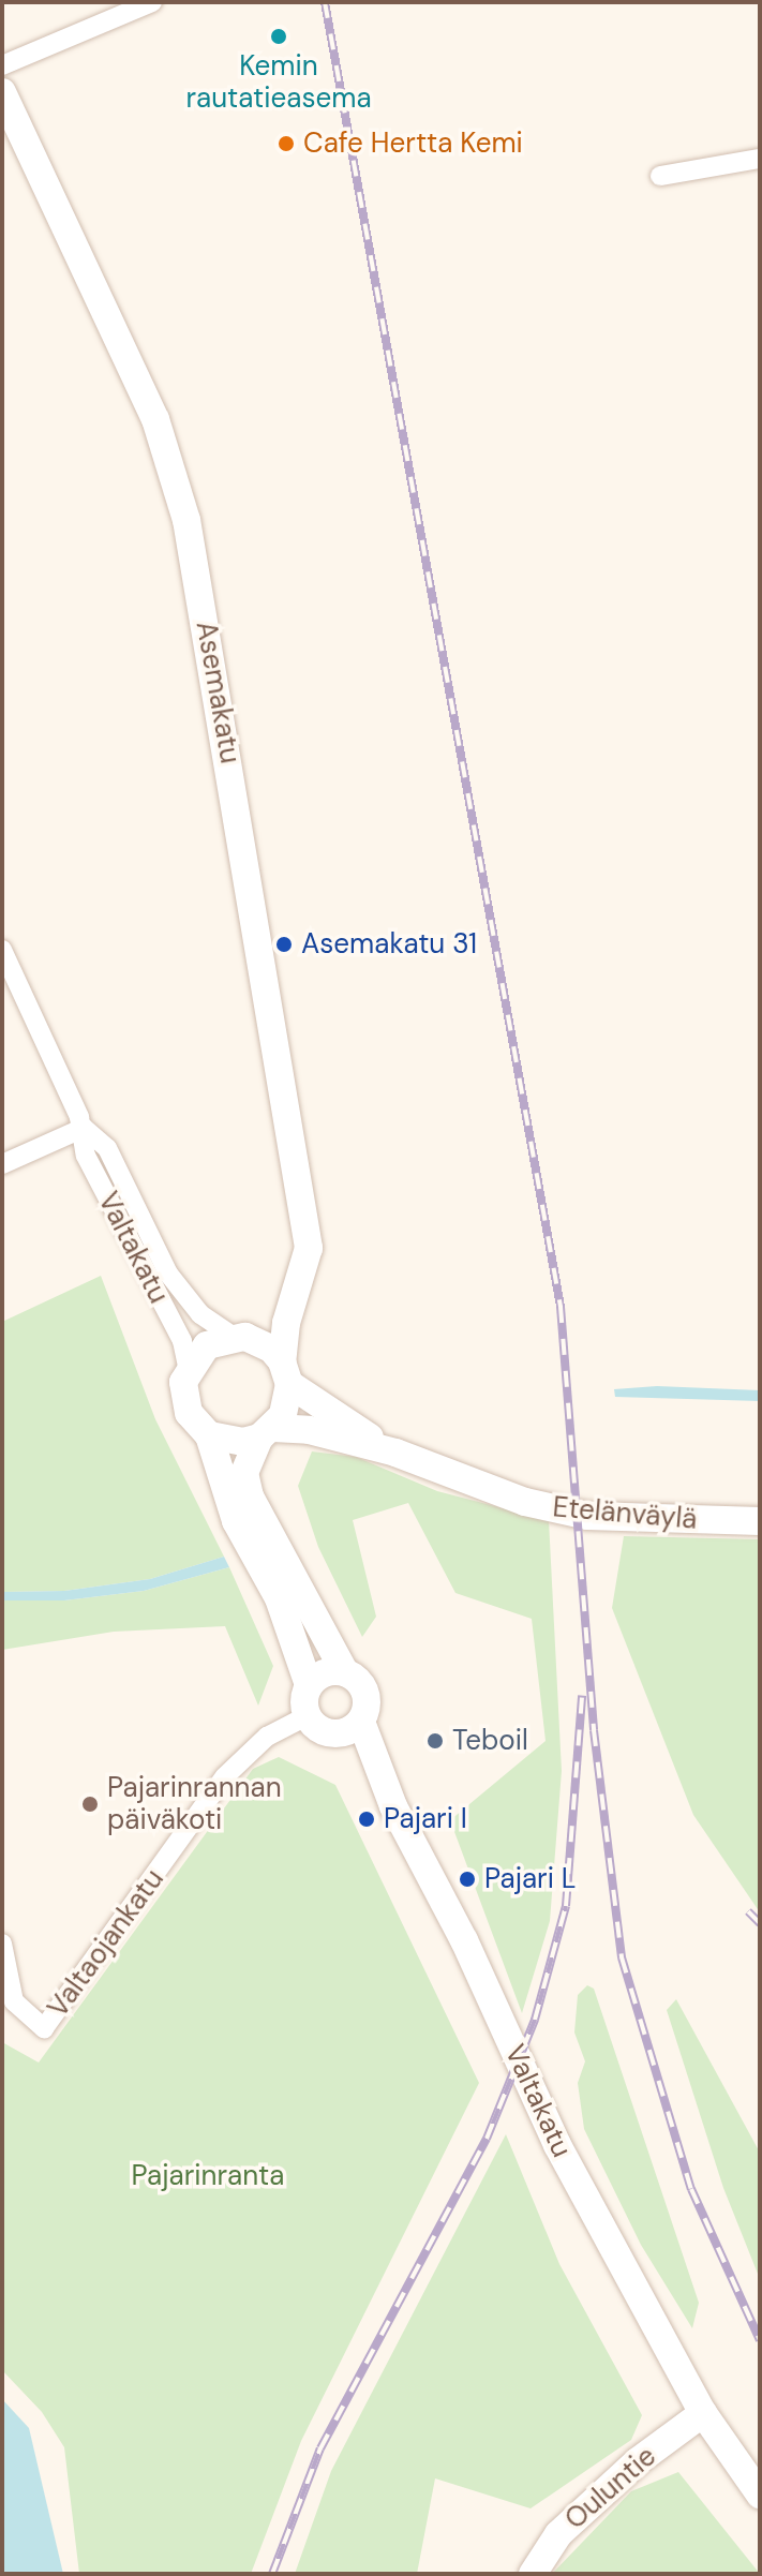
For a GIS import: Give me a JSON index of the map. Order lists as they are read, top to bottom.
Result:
{
  "streets": {
    "main road": [
      "Asemakatu",
      "Valtakatu",
      "Etelänväylä",
      "Ouluntie"
    ],
    "street": ["Valtaojankatu"]
  },
  "crossings": [
    ["Asemakatu", "Valtakatu"],
    ["Asemakatu", "Etelänväylä"],
    ["Valtakatu", "Etelänväylä"],
    ["Valtakatu", "Valtaojankatu"],
    ["Valtakatu", "Ouluntie"]
  ],
  "parks": ["Pajarinranta"],
  "places": [
    "Kemin rautatieasema",
    "Cafe Hertta Kemi",
    "Asemakatu 31",
    "Teboil",
    "Pajarinrannan päiväkoti",
    "Pajari I",
    "Pajari L"
  ]
}
